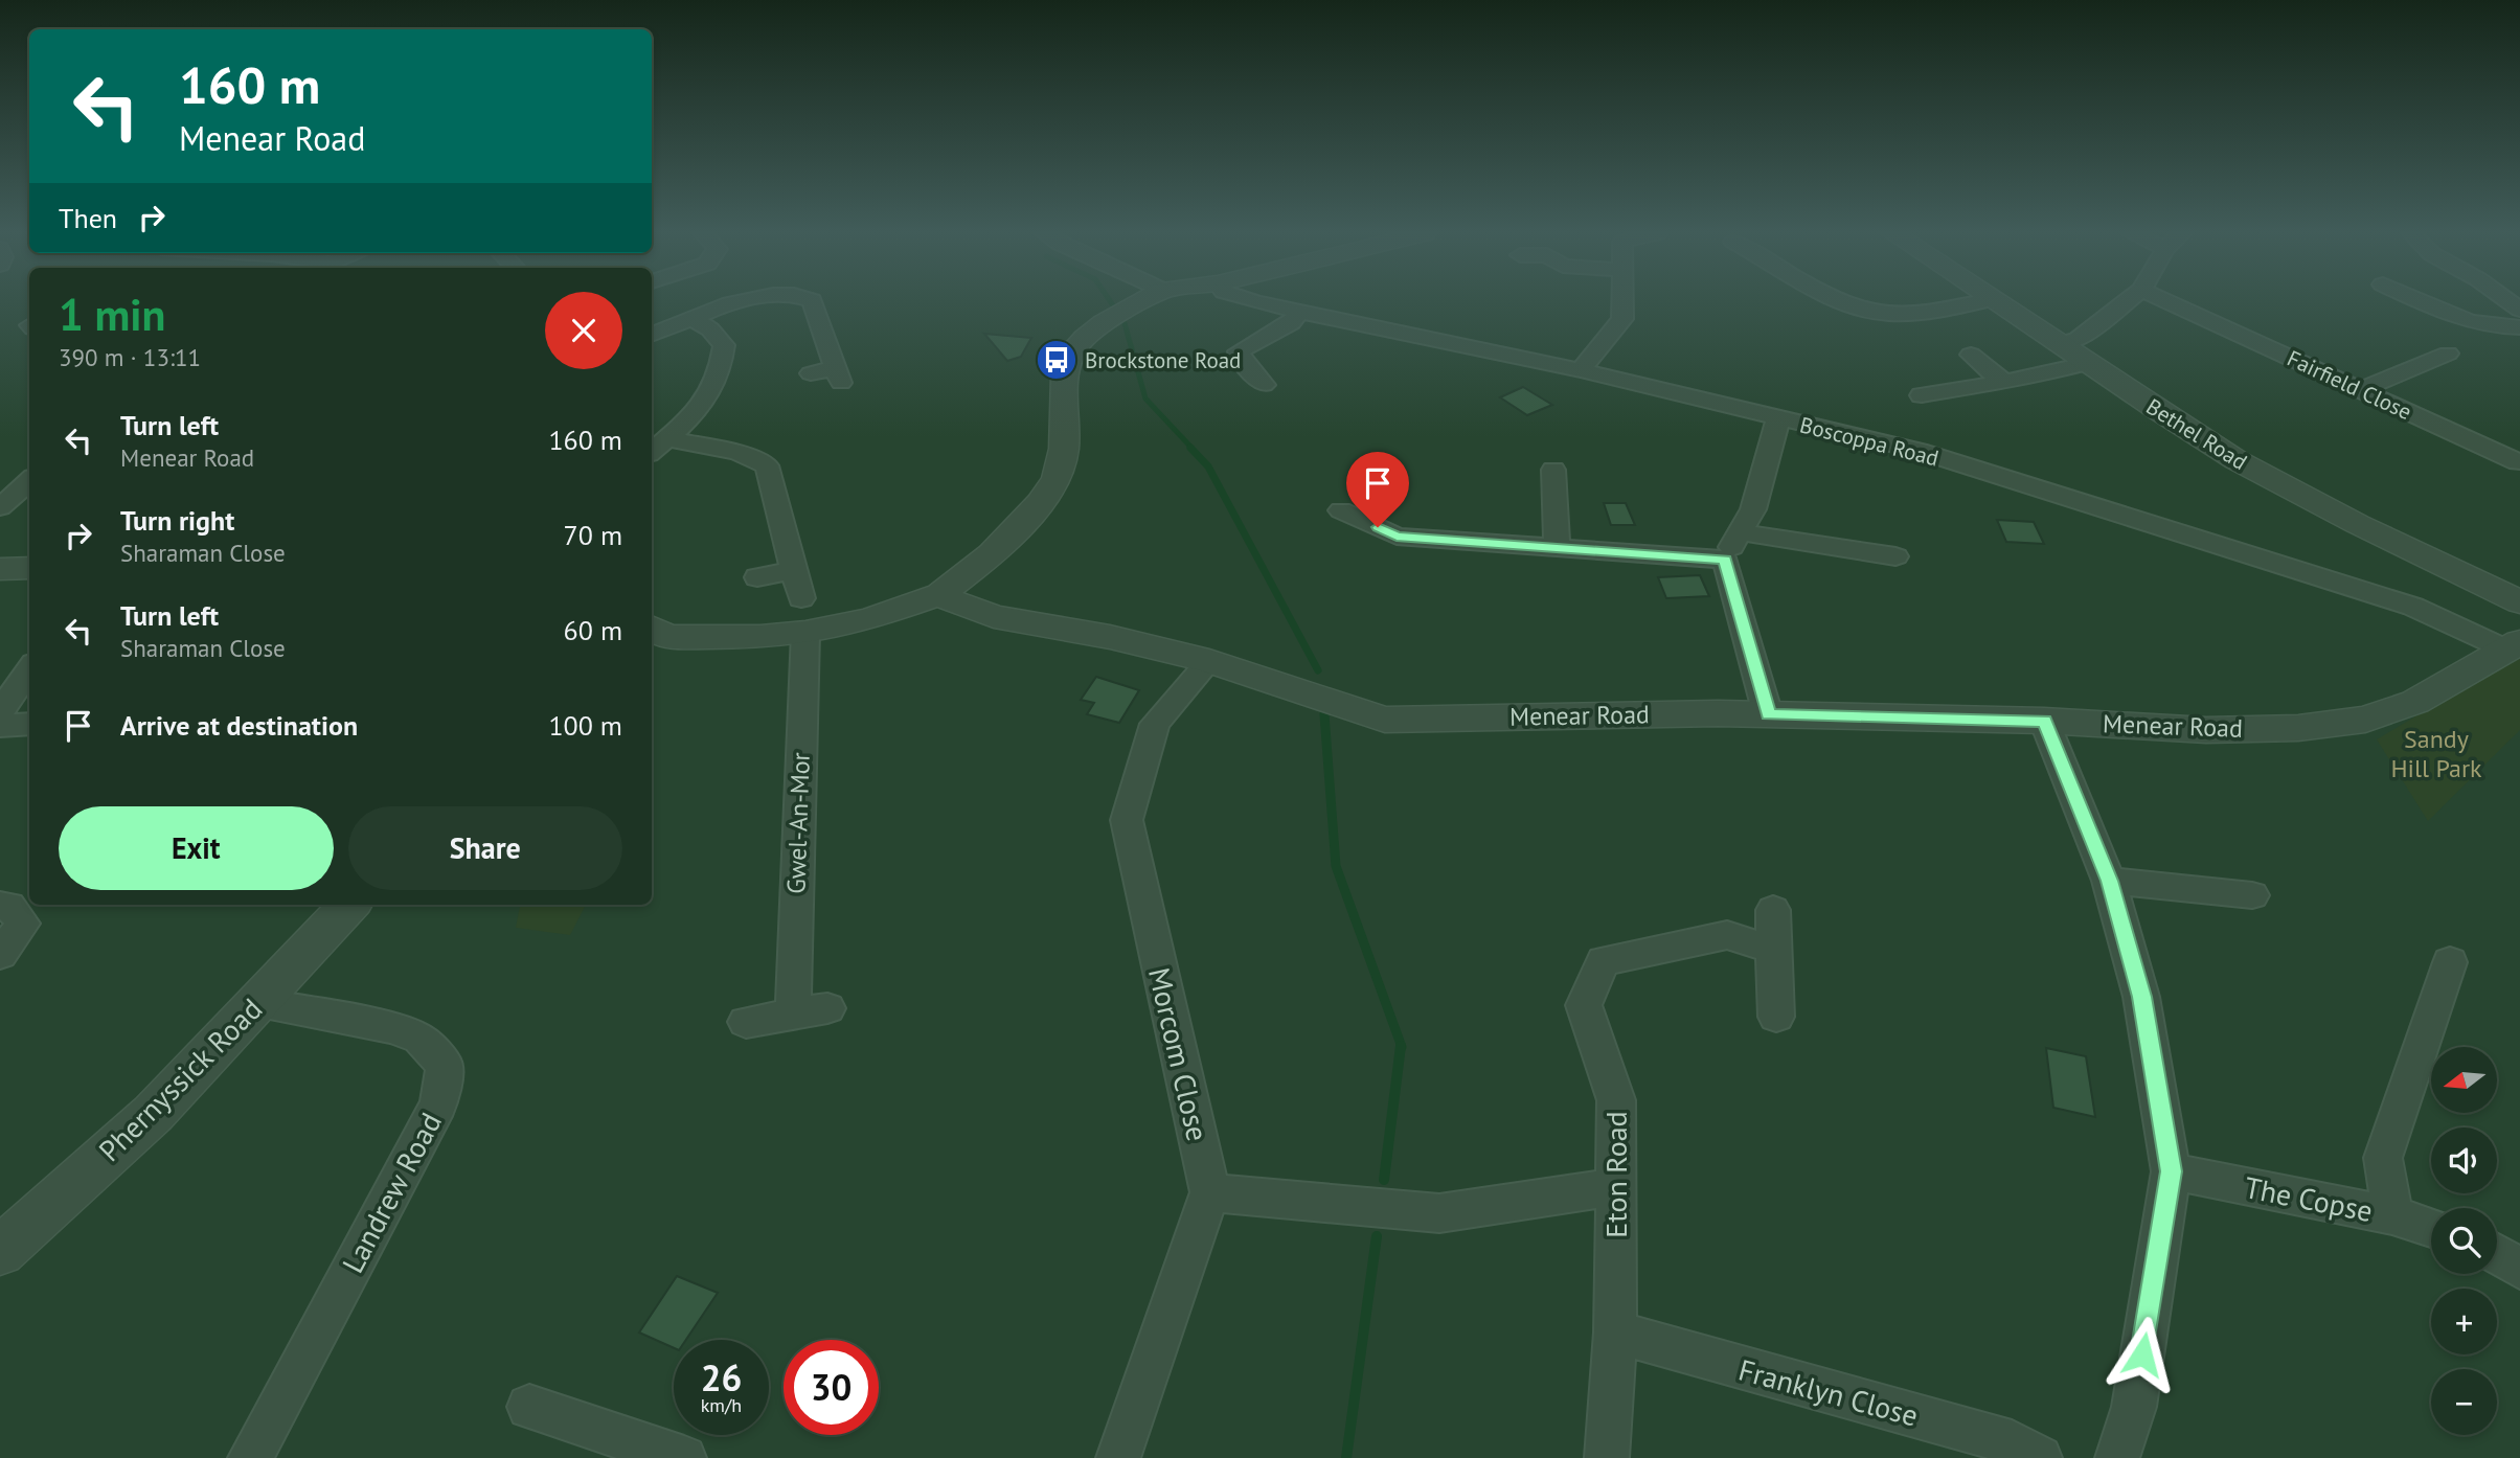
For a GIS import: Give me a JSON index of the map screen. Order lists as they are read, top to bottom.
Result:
{
  "streets": {
    "street": [
      "Fairfield Close",
      "Bethel Road",
      "Boscoppa Road",
      "Menear Road",
      "Gwel-An-Mor",
      "Morcom Close",
      "Phernyssick Road",
      "Eton Road",
      "Landrew Road",
      "The Copse",
      "Franklyn Close"
    ]
  },
  "crossings": [
    ["Boscoppa Road", "Menear Road"],
    ["Menear Road", "Morcom Close"],
    ["Phernyssick Road", "Landrew Road"],
    ["Eton Road", "Franklyn Close"]
  ],
  "parks": ["Sandy Hill Park"],
  "places": {
    "bus stop": ["Brockstone Road"]
  },
  "north": "left",
  "page": {
    "turn": ["160 m", "Menear Road"],
    "then": "Then",
    "heading": ["1 min", "390 m · 13:11"],
    "list": [
      {
        "name": "Turn left",
        "note": "Menear Road",
        "value": "160 m"
      },
      {
        "name": "Turn right",
        "note": "Sharaman Close",
        "value": "70 m"
      },
      {
        "name": "Turn left",
        "note": "Sharaman Close",
        "value": "60 m"
      },
      {
        "name": "Arrive at destination",
        "value": "100 m"
      }
    ],
    "buttons": ["Exit", "Share"],
    "map_buttons": ["+", "−"],
    "speed": "26 km/h",
    "limit": "30"
  }
}
